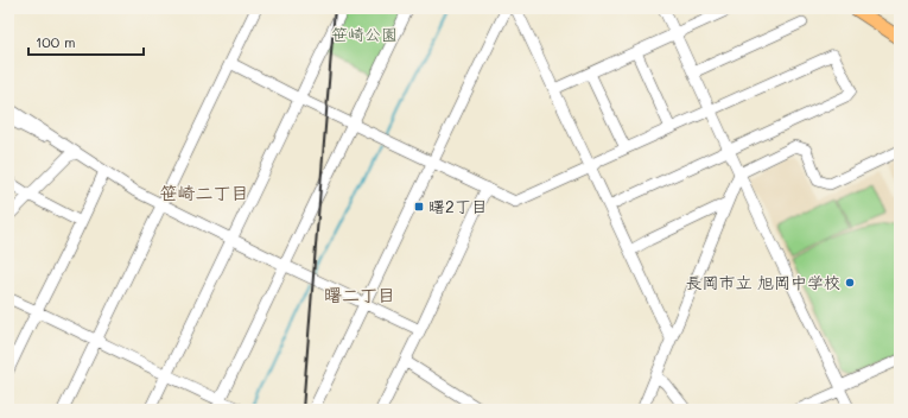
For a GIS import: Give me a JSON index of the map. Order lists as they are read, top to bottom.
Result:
{
  "districts": ["笹崎二丁目", "曙二丁目"],
  "parks": ["笹崎公園"],
  "places": {
    "transit": ["曙2丁目"],
    "other": ["長岡市立 旭岡中学校"]
  },
  "scale_bar": "100 m"
}
